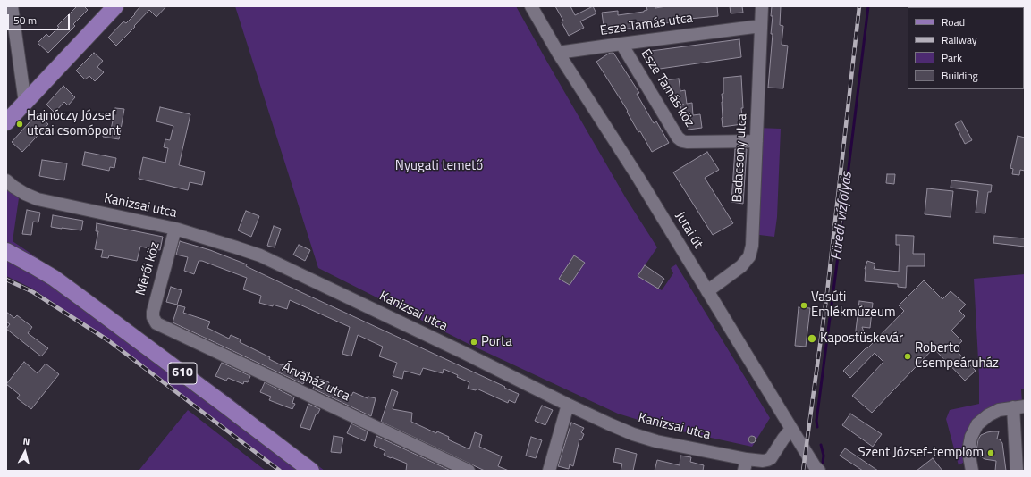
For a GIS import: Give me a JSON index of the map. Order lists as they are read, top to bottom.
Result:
{
  "streets": {
    "main road": ["610"],
    "street": [
      "Esze Tamás utca",
      "Esze Tamás köz",
      "Badacsony utca",
      "Kanizsai utca",
      "Jutai út",
      "Mérői köz",
      "Árvaház utca"
    ]
  },
  "crossings": [
    ["Esze Tamás utca", "Esze Tamás köz"],
    ["Esze Tamás utca", "Badacsony utca"],
    ["Esze Tamás utca", "Jutai út"],
    ["Esze Tamás köz", "Badacsony utca"],
    ["Badacsony utca", "Jutai út"],
    ["Kanizsai utca", "Jutai út"],
    ["Kanizsai utca", "Mérői köz"],
    ["Mérői köz", "Árvaház utca"]
  ],
  "water": ["Füredi-vízfolyás"],
  "parks": ["Nyugati temető"],
  "places": [
    "Hajnóczy József utcai csomópont",
    "Vasúti Emlékmúzeum",
    "Kapostüskevár",
    "Porta",
    "Roberto Csempeáruház",
    "Szent József-templom"
  ],
  "legend": [
    "Road",
    "Railway",
    "Park",
    "Building"
  ],
  "scale_bar": "50 m",
  "north": "top"
}
